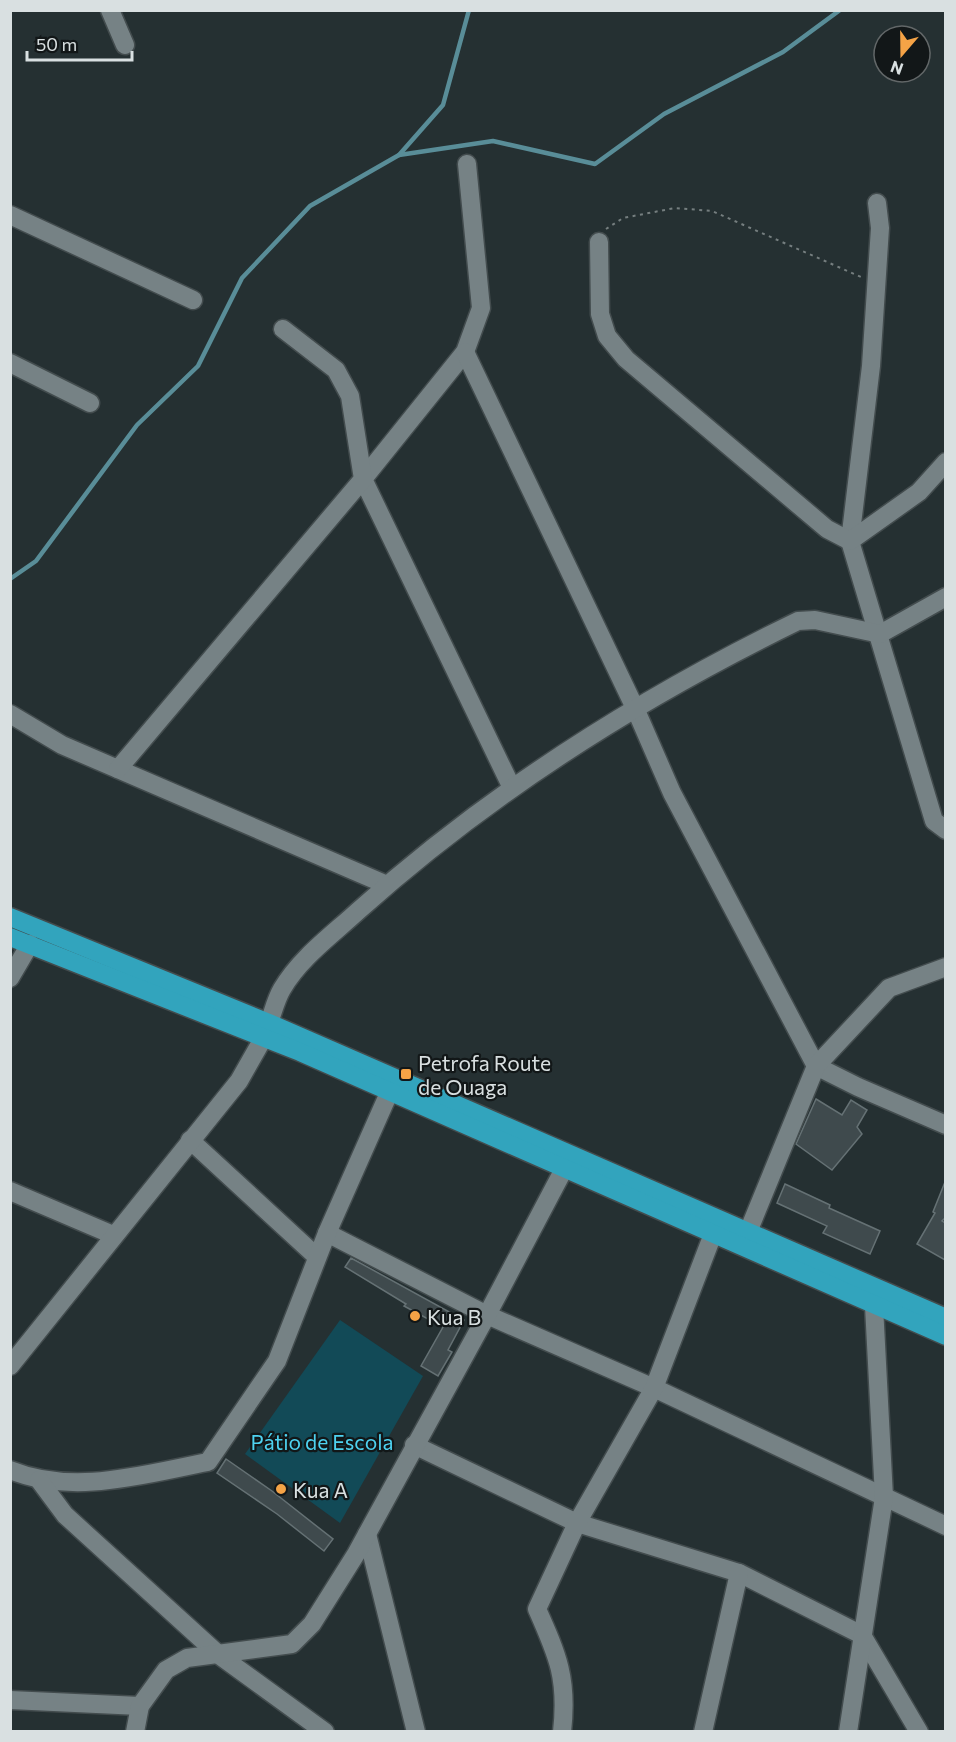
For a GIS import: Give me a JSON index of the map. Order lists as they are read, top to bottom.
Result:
{
  "parks": ["Pátio de Escola"],
  "places": {
    "transit": ["Petrofa Route de Ouaga"],
    "other": ["Kua B", "Kua A"]
  },
  "scale_bar": "50 m",
  "north": "bottom"
}
